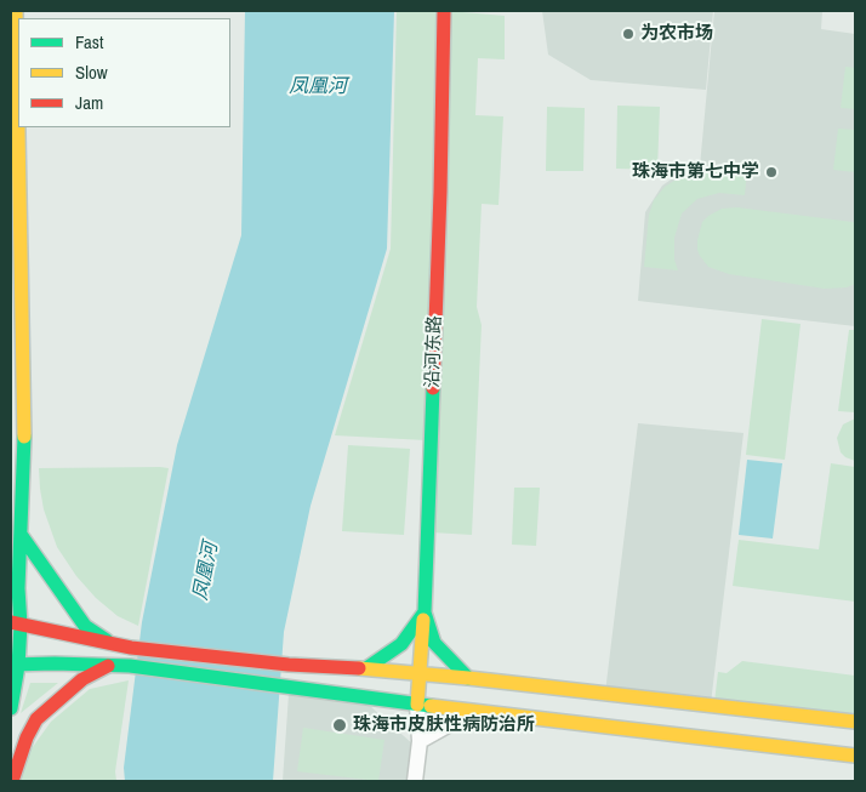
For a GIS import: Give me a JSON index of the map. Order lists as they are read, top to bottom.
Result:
{
  "streets": {
    "main road": ["沿河东路"]
  },
  "water": ["凤凰河"],
  "places": ["为农市场", "珠海市第七中学", "珠海市皮肤性病防治所"],
  "legend": ["Fast", "Slow", "Jam"]
}
